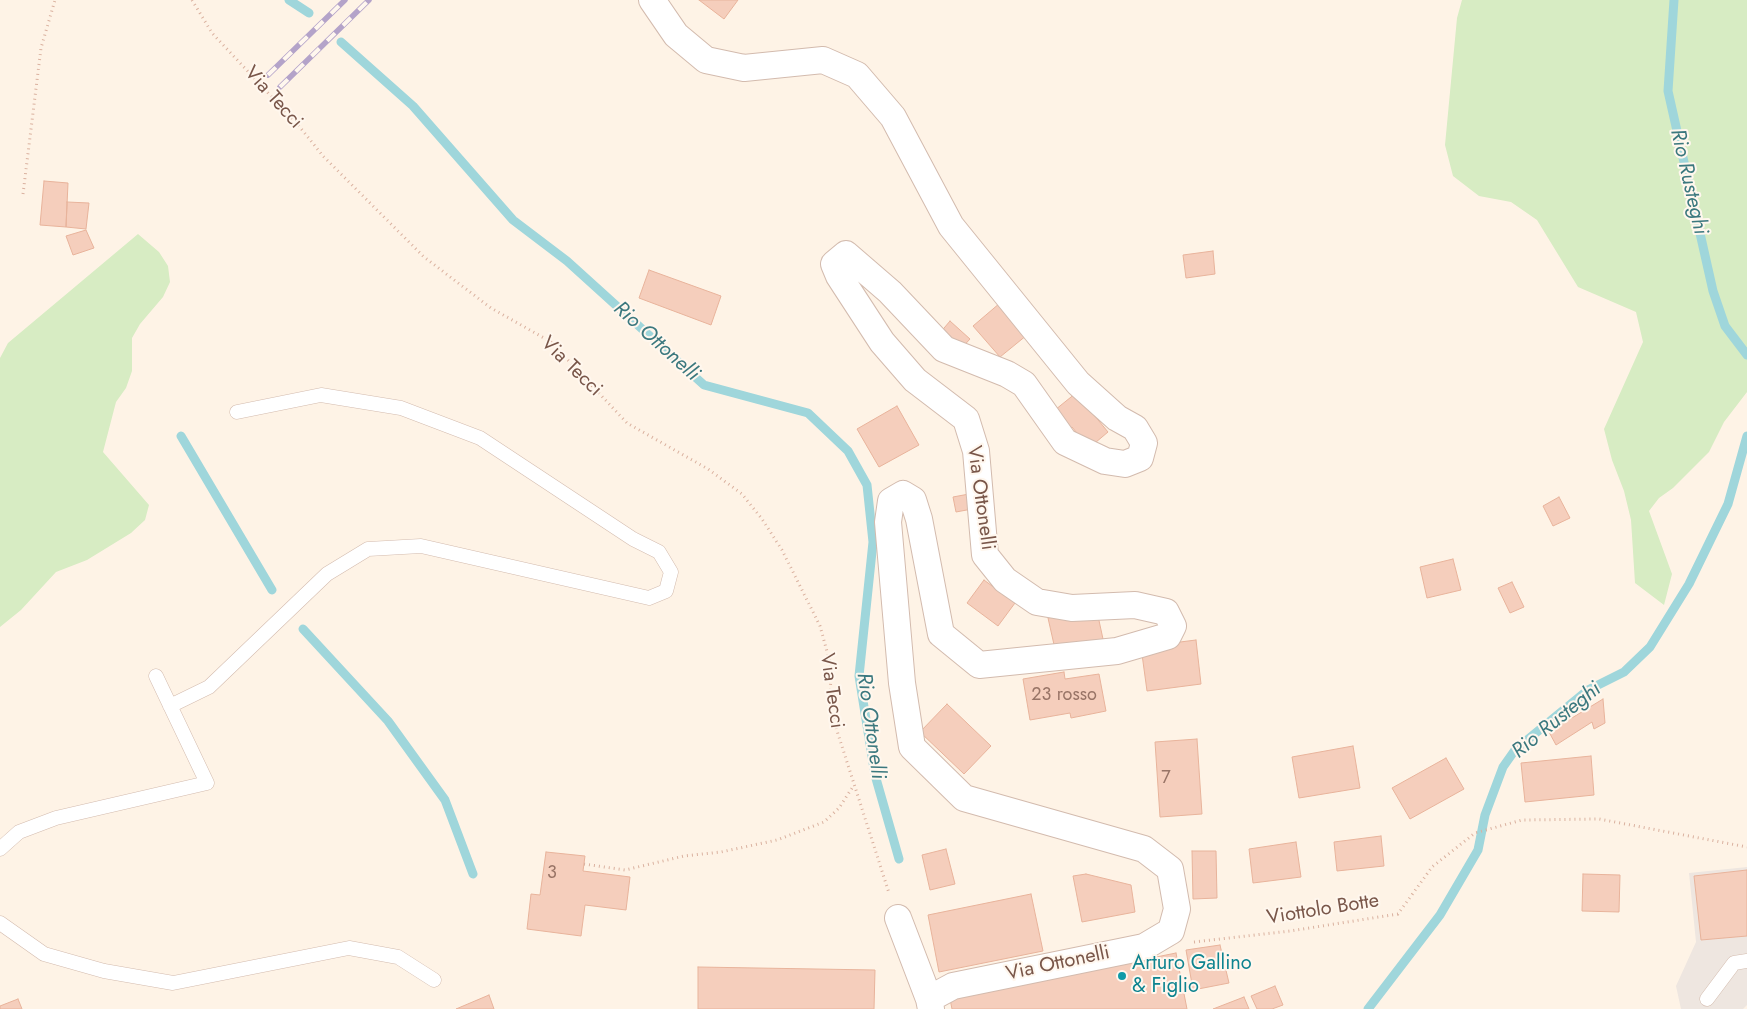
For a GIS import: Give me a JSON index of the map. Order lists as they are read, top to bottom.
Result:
{
  "streets": {
    "street": ["Via Ottonelli"],
    "path": ["Via Tecci", "Viottolo Botte"]
  },
  "crossings": [
    ["Via Ottonelli", "Viottolo Botte"]
  ],
  "water": ["Rio Rusteghi", "Rio Ottonelli"],
  "places": ["Arturo Gallino & Figlio"],
  "house_numbers": ["23 rosso", "7", "3"]
}
